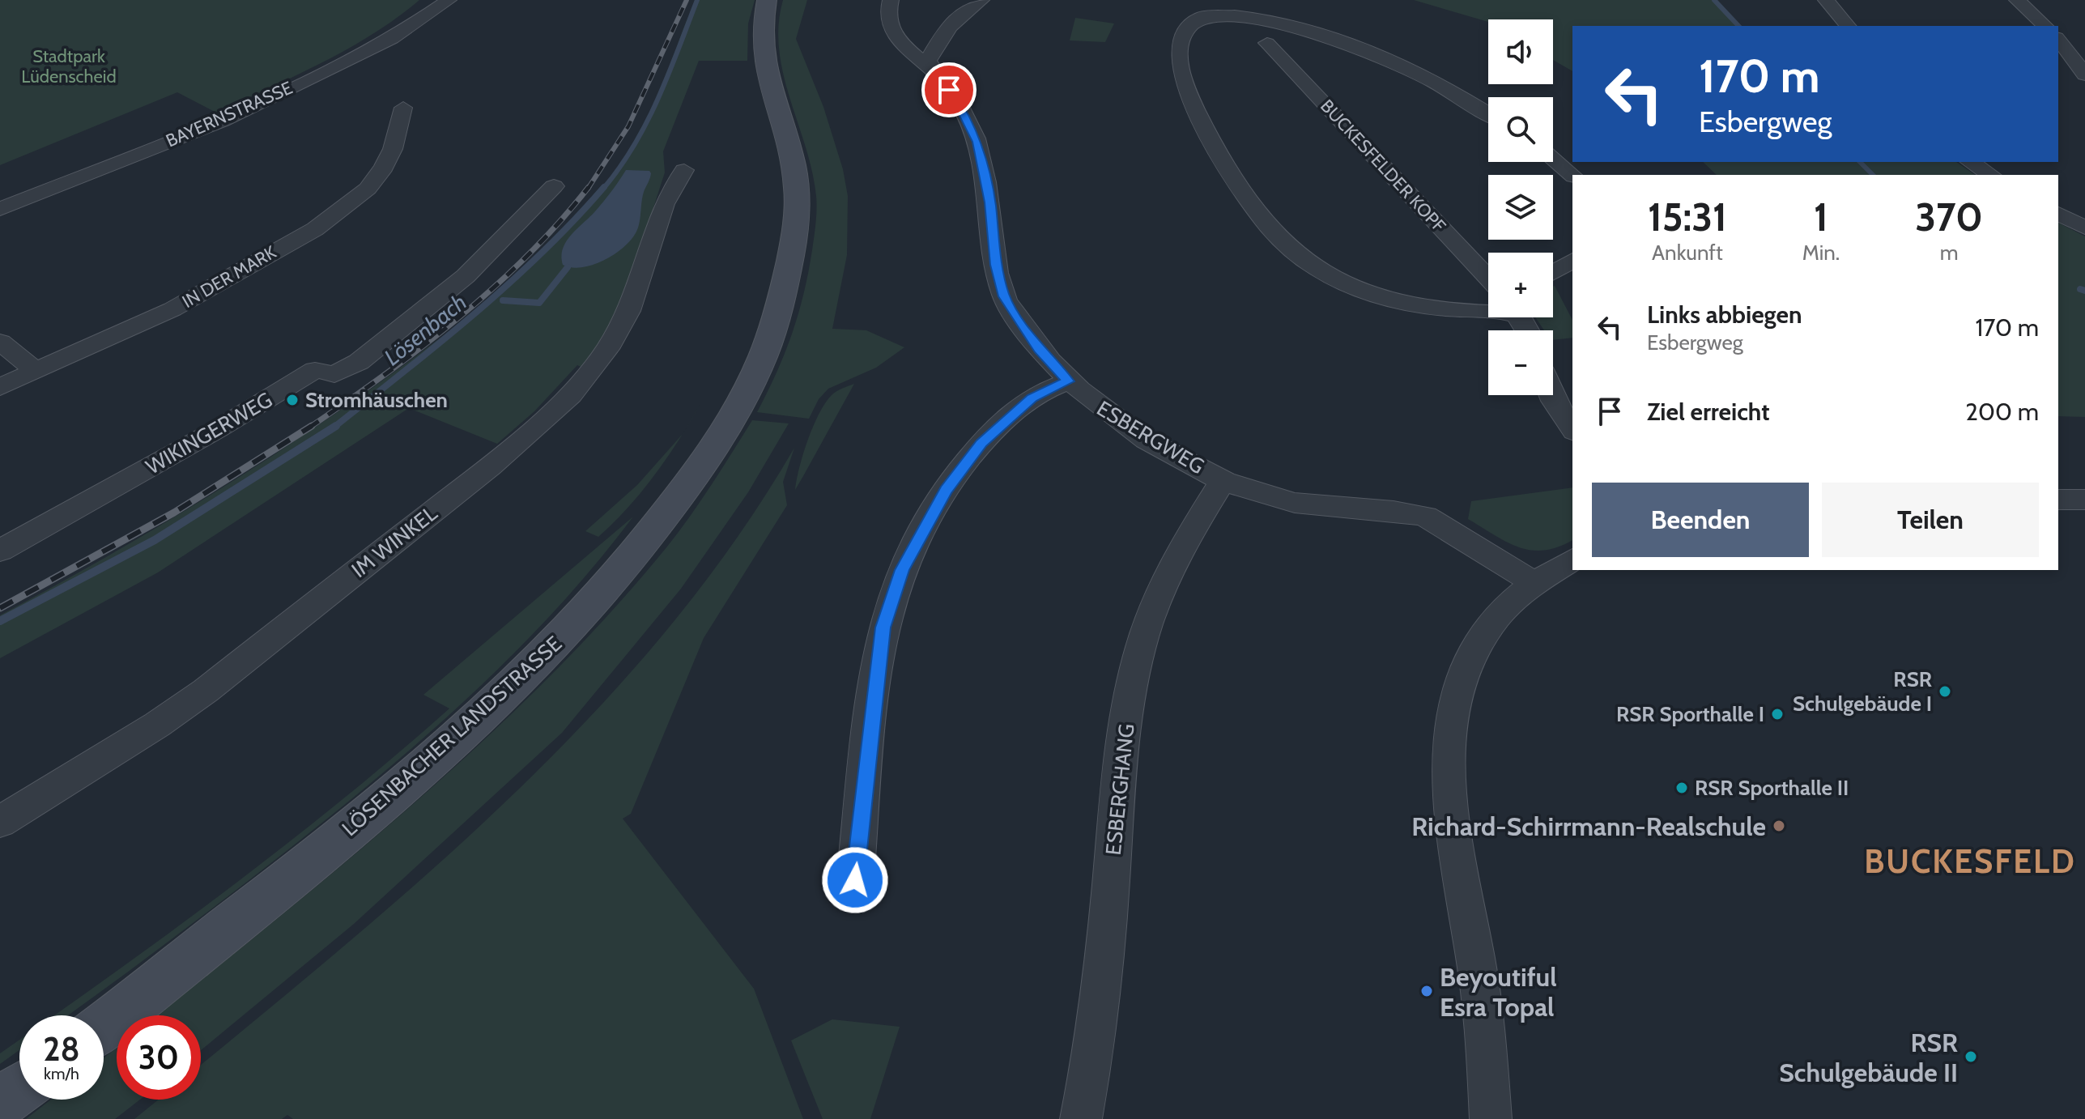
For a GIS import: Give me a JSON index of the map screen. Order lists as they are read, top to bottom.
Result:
{
  "streets": {
    "main road": ["LÖSENBACHER LANDSTRASSE"],
    "street": [
      "BAYERNSTRASSE",
      "BUCKESFELDER KOPF",
      "IN DER MARK",
      "WIKINGERWEG",
      "ESBERGWEG",
      "IM WINKEL",
      "ESBERGHANG"
    ]
  },
  "crossings": [
    ["ESBERGWEG", "ESBERGHANG"]
  ],
  "districts": ["BUCKESFELD"],
  "water": ["Lösenbach"],
  "parks": ["Stadtpark Lüdenscheid"],
  "places": [
    "Stromhäuschen",
    "RSR Schulgebäude I",
    "RSR Sporthalle I",
    "RSR Sporthalle II",
    "Richard-Schirrmann-Realschule",
    "Beyoutiful Esra Topal",
    "RSR Schulgebäude II"
  ],
  "page": {
    "map_buttons": ["+", "−"],
    "turn": ["170 m", "Esbergweg"],
    "eta": [
      "15:31",
      "Ankunft",
      "1",
      "Min.",
      "370",
      "m"
    ],
    "list": [
      {
        "name": "Links abbiegen",
        "note": "Esbergweg",
        "value": "170 m"
      },
      {
        "name": "Ziel erreicht",
        "value": "200 m"
      }
    ],
    "buttons": ["Beenden", "Teilen"],
    "speed": "28 km/h",
    "limit": "30"
  }
}
